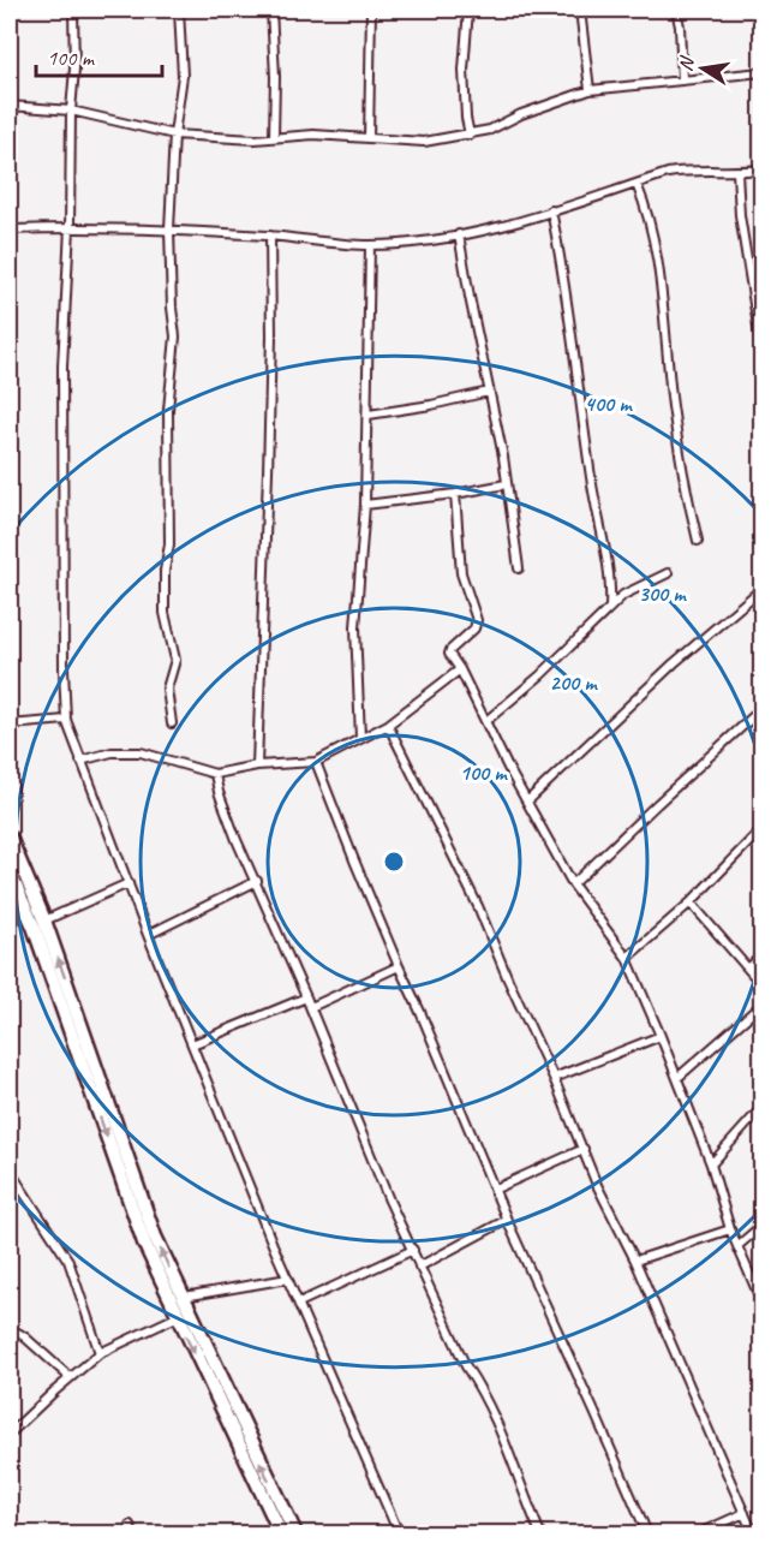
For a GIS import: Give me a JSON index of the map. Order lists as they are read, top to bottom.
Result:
{
  "scale_bar": "100 m",
  "north": "left",
  "rings": [
    "400 m",
    "300 m",
    "200 m",
    "100 m"
  ]
}
